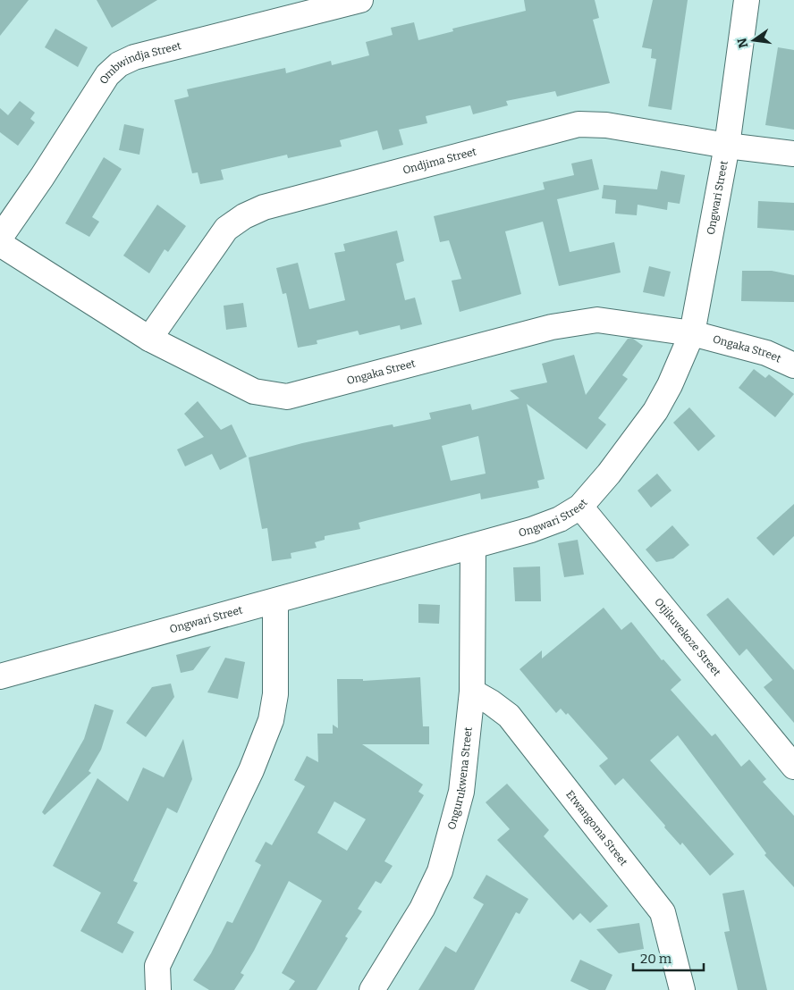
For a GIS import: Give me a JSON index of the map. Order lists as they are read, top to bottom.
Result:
{
  "streets": {
    "street": [
      "Ombwindja Street",
      "Ondjima Street",
      "Ongwari Street",
      "Ongaka Street",
      "Otjikuvekoze Street",
      "Ongurukwena Street",
      "Etwangoma Street"
    ]
  },
  "crossings": [
    ["Ondjima Street", "Ongwari Street"],
    ["Ondjima Street", "Ongaka Street"],
    ["Ongwari Street", "Ongaka Street"],
    ["Ongwari Street", "Otjikuvekoze Street"],
    ["Ongwari Street", "Ongurukwena Street"],
    ["Ongurukwena Street", "Etwangoma Street"]
  ],
  "scale_bar": "20 m",
  "north": "left"
}
